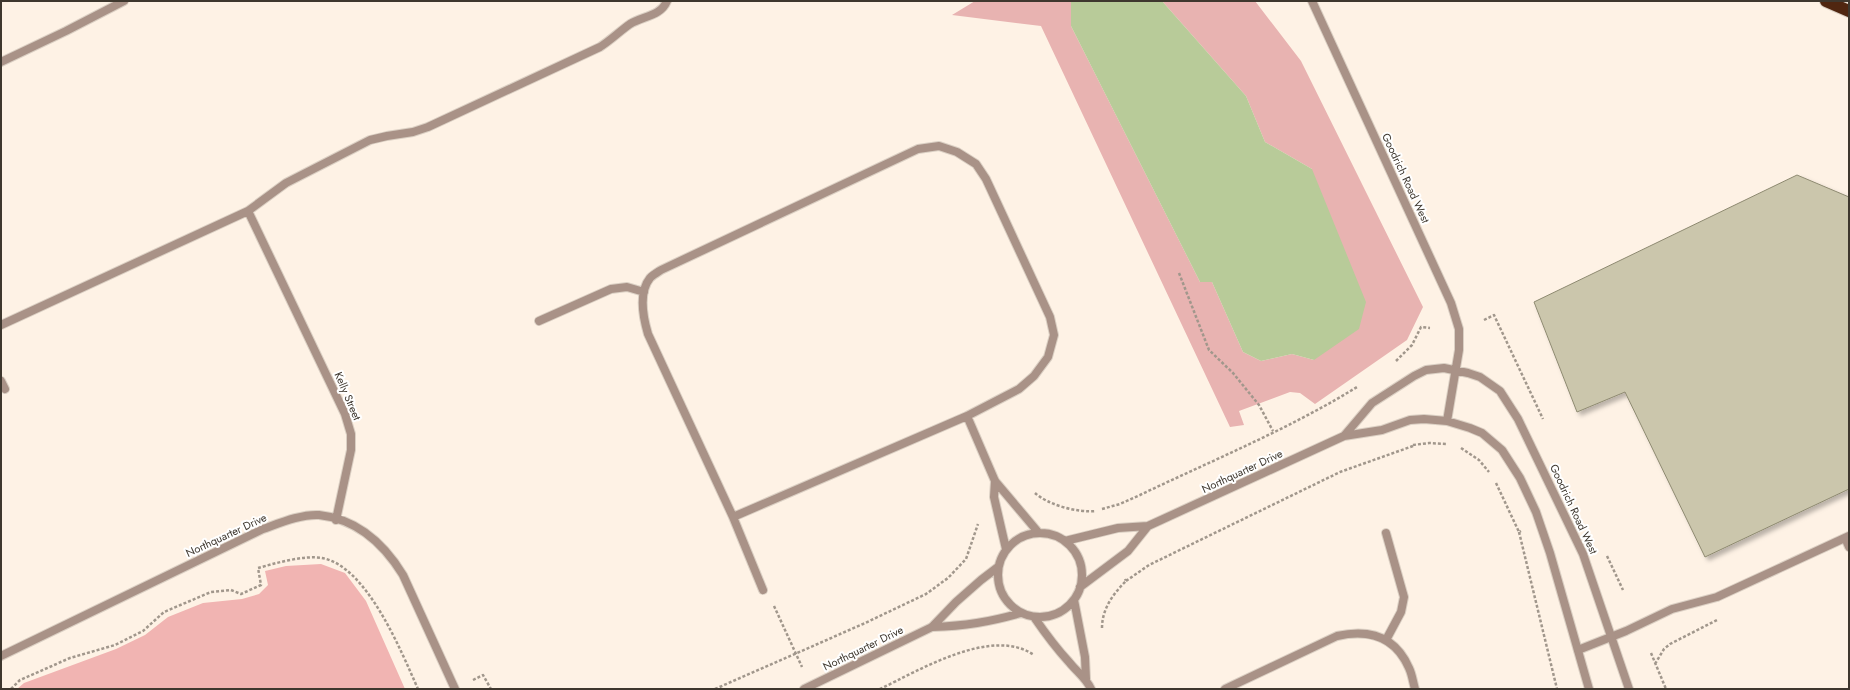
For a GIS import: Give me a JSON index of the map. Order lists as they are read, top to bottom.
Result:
{
  "streets": {
    "street": ["Goodrich Road West", "Kelly Street", "Northquarter Drive"]
  },
  "crossings": [
    ["Goodrich Road West", "Northquarter Drive"],
    ["Kelly Street", "Northquarter Drive"]
  ]
}
